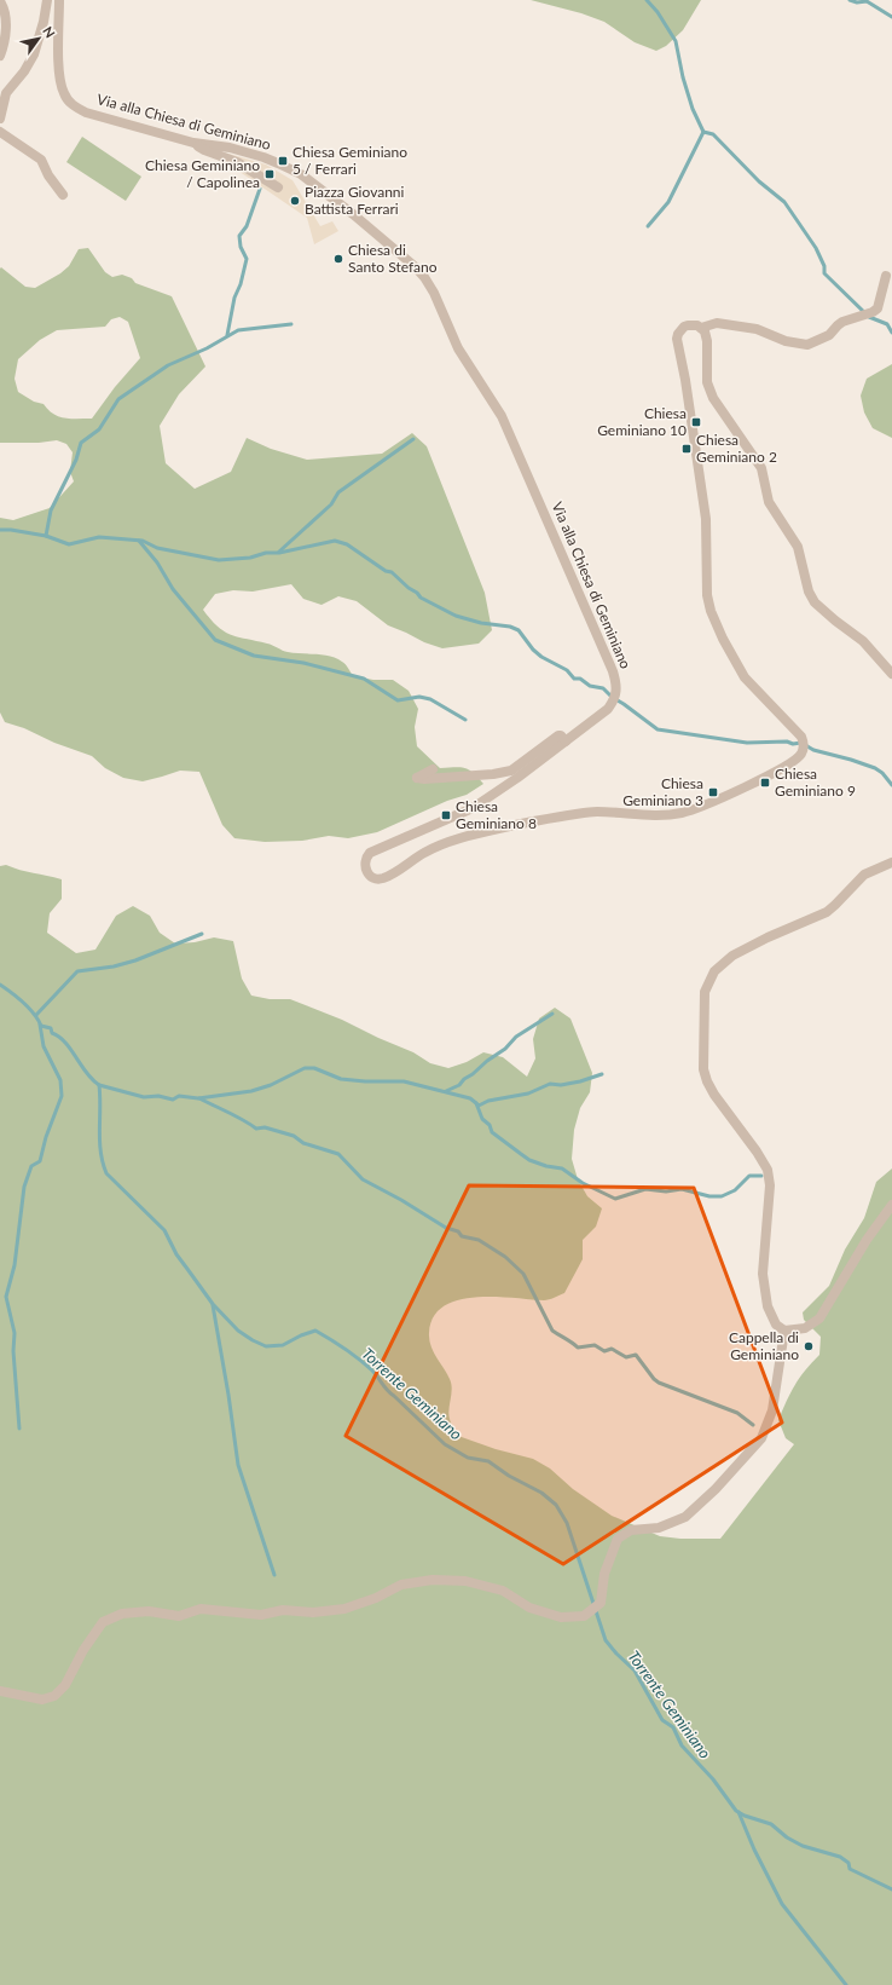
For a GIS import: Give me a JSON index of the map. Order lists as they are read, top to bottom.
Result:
{
  "streets": {
    "street": ["Via alla Chiesa di Geminiano"]
  },
  "water": ["Torrente Geminiano"],
  "places": {
    "transit": [
      "Chiesa Geminiano 5 / Ferrari",
      "Chiesa Geminiano / Capolinea",
      "Chiesa Geminiano 10",
      "Chiesa Geminiano 2",
      "Chiesa Geminiano 9",
      "Chiesa Geminiano 3",
      "Chiesa Geminiano 8"
    ],
    "other": ["Piazza Giovanni Battista Ferrari", "Chiesa di Santo Stefano", "Cappella di Geminiano"]
  },
  "north": "top right"
}
